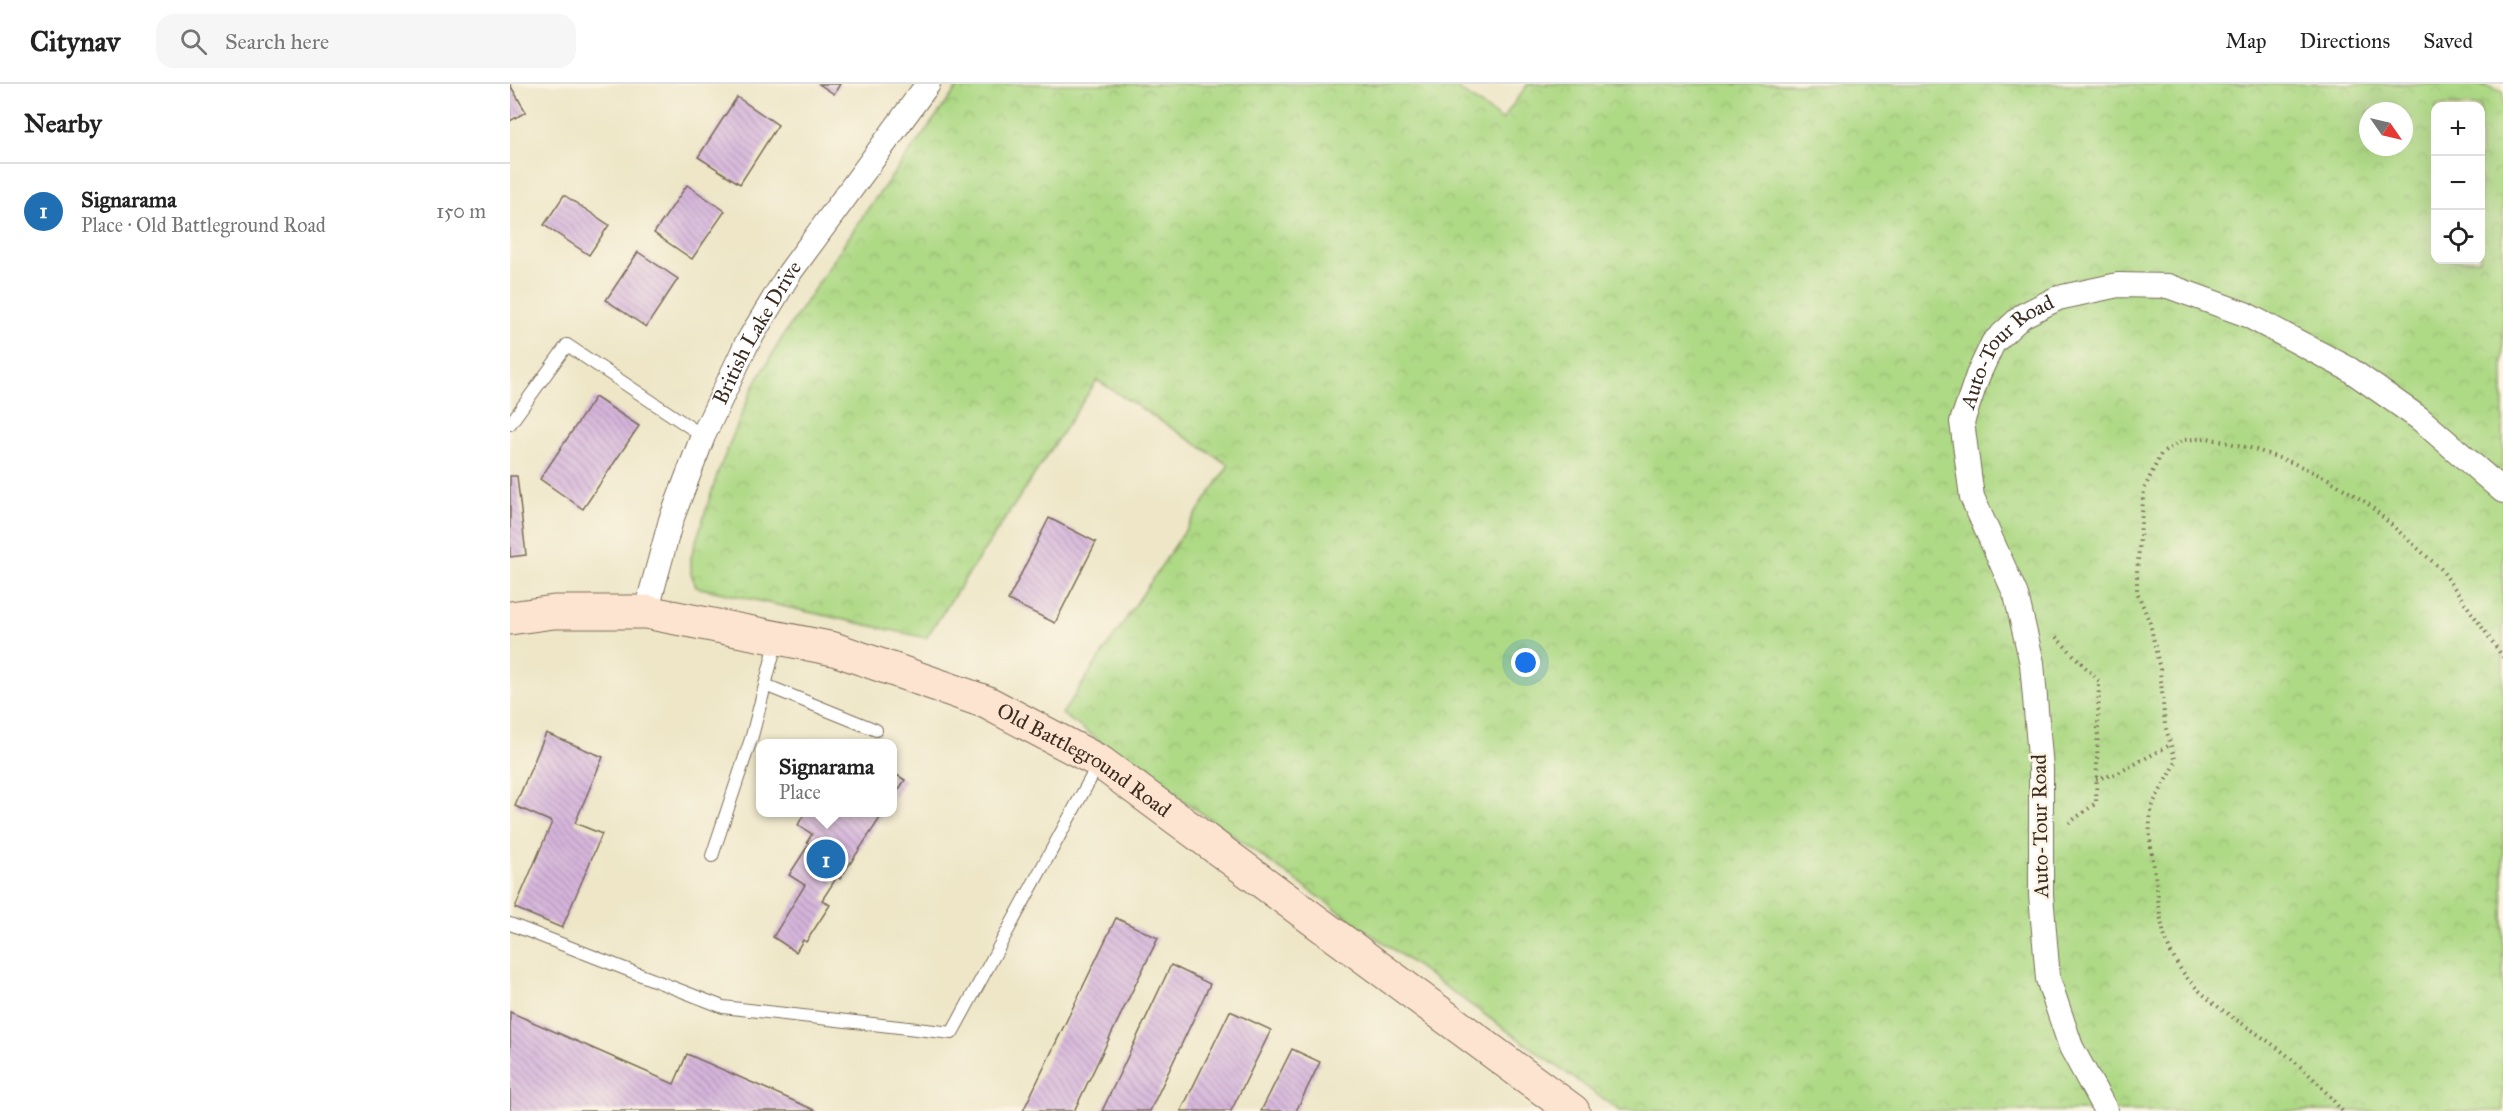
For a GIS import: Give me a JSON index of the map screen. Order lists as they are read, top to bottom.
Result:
{
  "streets": {
    "street": ["British Lake Drive", "Auto-Tour Road", "Old Battleground Road"]
  },
  "crossings": [
    ["British Lake Drive", "Old Battleground Road"]
  ],
  "north": "bottom right",
  "page": {
    "header": "Citynav",
    "search": "Search here",
    "nav": ["Map", "Directions", "Saved"],
    "heading": "Nearby",
    "map_buttons": ["+", "−"],
    "list": [
      {
        "mark": "1",
        "name": "Signarama",
        "note": "Place · Old Battleground Road",
        "value": "150 m"
      }
    ],
    "popup": ["Signarama", "Place"],
    "pins": "1"
  }
}
